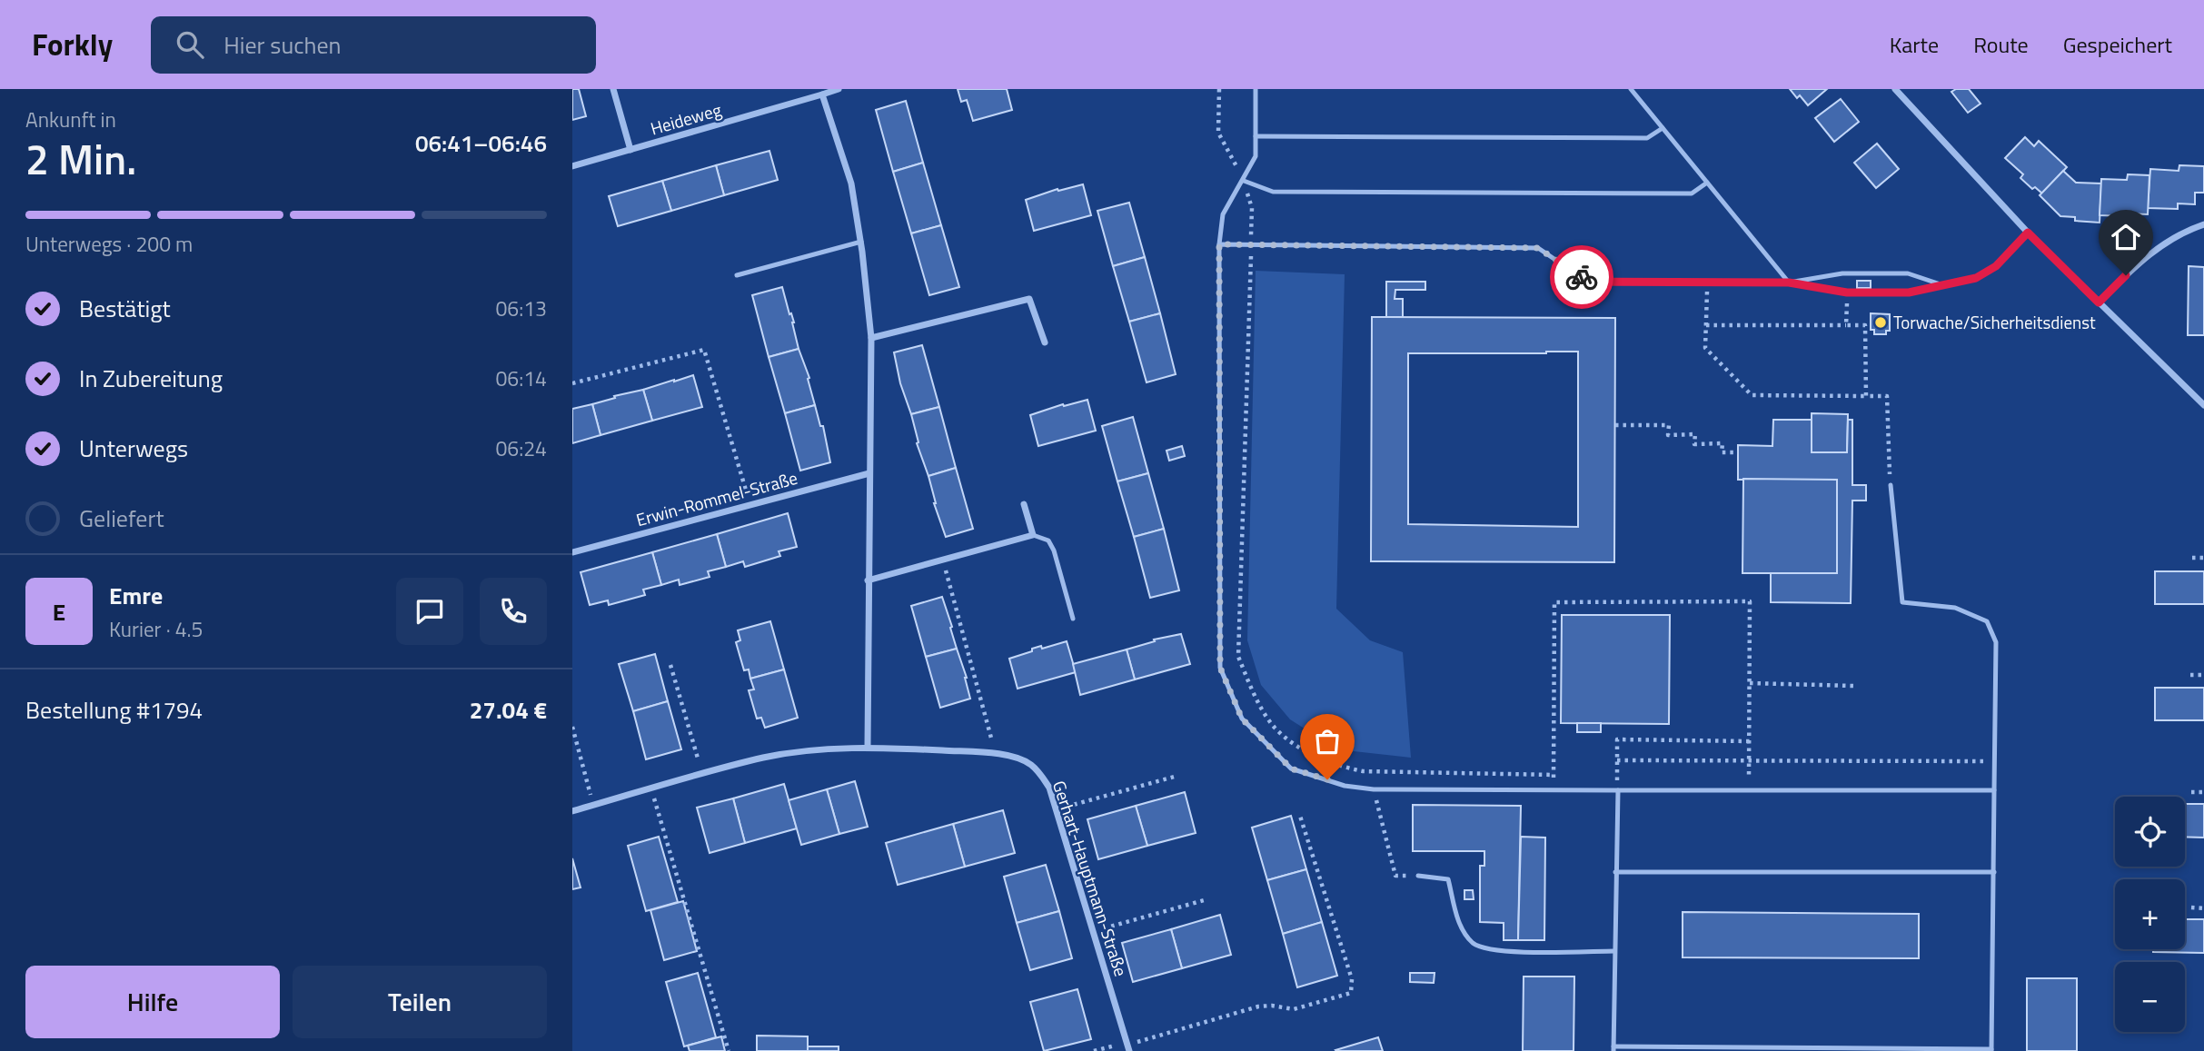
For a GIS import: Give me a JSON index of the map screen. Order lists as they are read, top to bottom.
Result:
{
  "streets": {
    "street": ["Heideweg", "Erwin-Rommel-Straße", "Gerhart-Hauptmann-Straße"]
  },
  "places": ["Torwache/Sicherheitsdienst"],
  "page": {
    "header": "Forkly",
    "search": "Hier suchen",
    "nav": ["Karte", "Route", "Gespeichert"],
    "heading": ["2 Min.", "Ankunft in", "06:41–06:46"],
    "panel": [
      "Emre",
      "Kurier · 4.5",
      "Bestellung #1794",
      "27.04 €"
    ],
    "bar": "Unterwegs · 200 m",
    "list": [
      ["Bestätigt", "06:13"],
      ["In Zubereitung", "06:14"],
      ["Unterwegs", "06:24"],
      "Geliefert"
    ],
    "round": "E",
    "map_buttons": ["+", "−"],
    "buttons": ["Hilfe", "Teilen"]
  }
}
